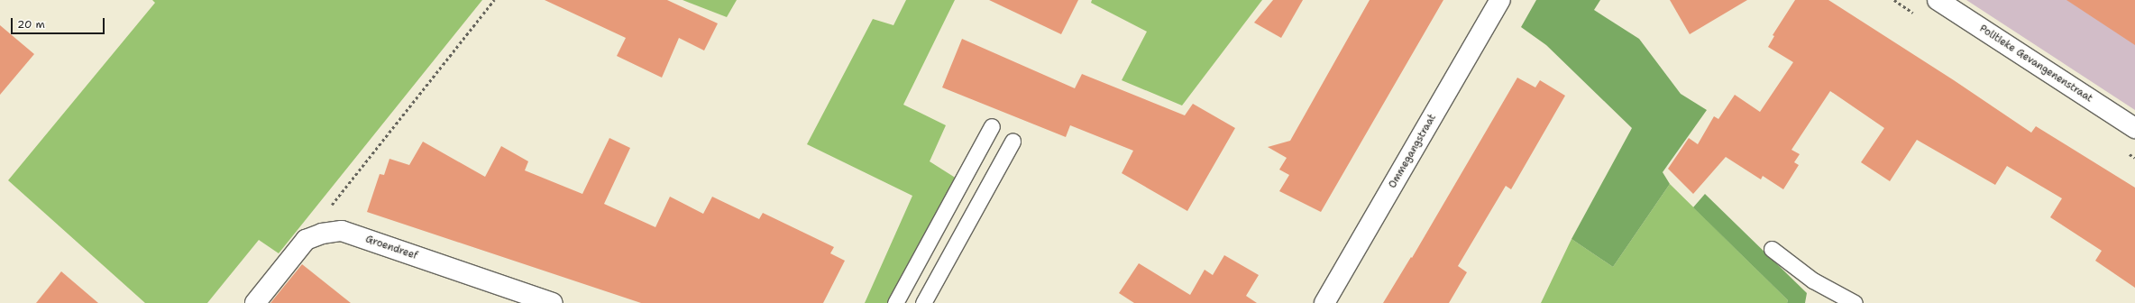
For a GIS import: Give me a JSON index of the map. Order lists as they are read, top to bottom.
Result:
{
  "streets": {
    "street": ["Politieke Gevangenenstraat", "Ommegangstraat", "Groendreef"]
  },
  "scale_bar": "20 m"
}
